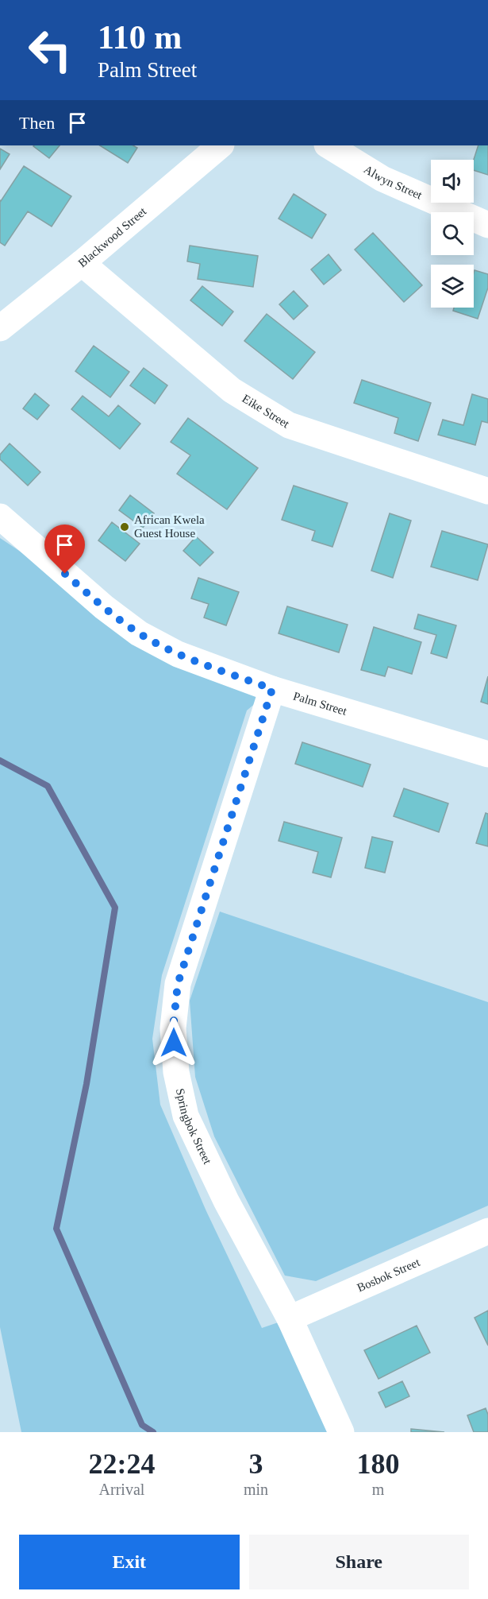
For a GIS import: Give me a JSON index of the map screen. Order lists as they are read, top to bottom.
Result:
{
  "streets": {
    "street": [
      "Alwyn Street",
      "Blackwood Street",
      "Eike Street",
      "Palm Street",
      "Springbok Street",
      "Bosbok Street"
    ]
  },
  "crossings": [
    ["Blackwood Street", "Eike Street"],
    ["Palm Street", "Springbok Street"],
    ["Springbok Street", "Bosbok Street"]
  ],
  "places": ["African Kwela Guest House"],
  "page": {
    "turn": ["110 m", "Palm Street"],
    "then": "Then",
    "eta": [
      "22:24",
      "Arrival",
      "3",
      "min",
      "180",
      "m"
    ],
    "buttons": ["Exit", "Share"]
  }
}
